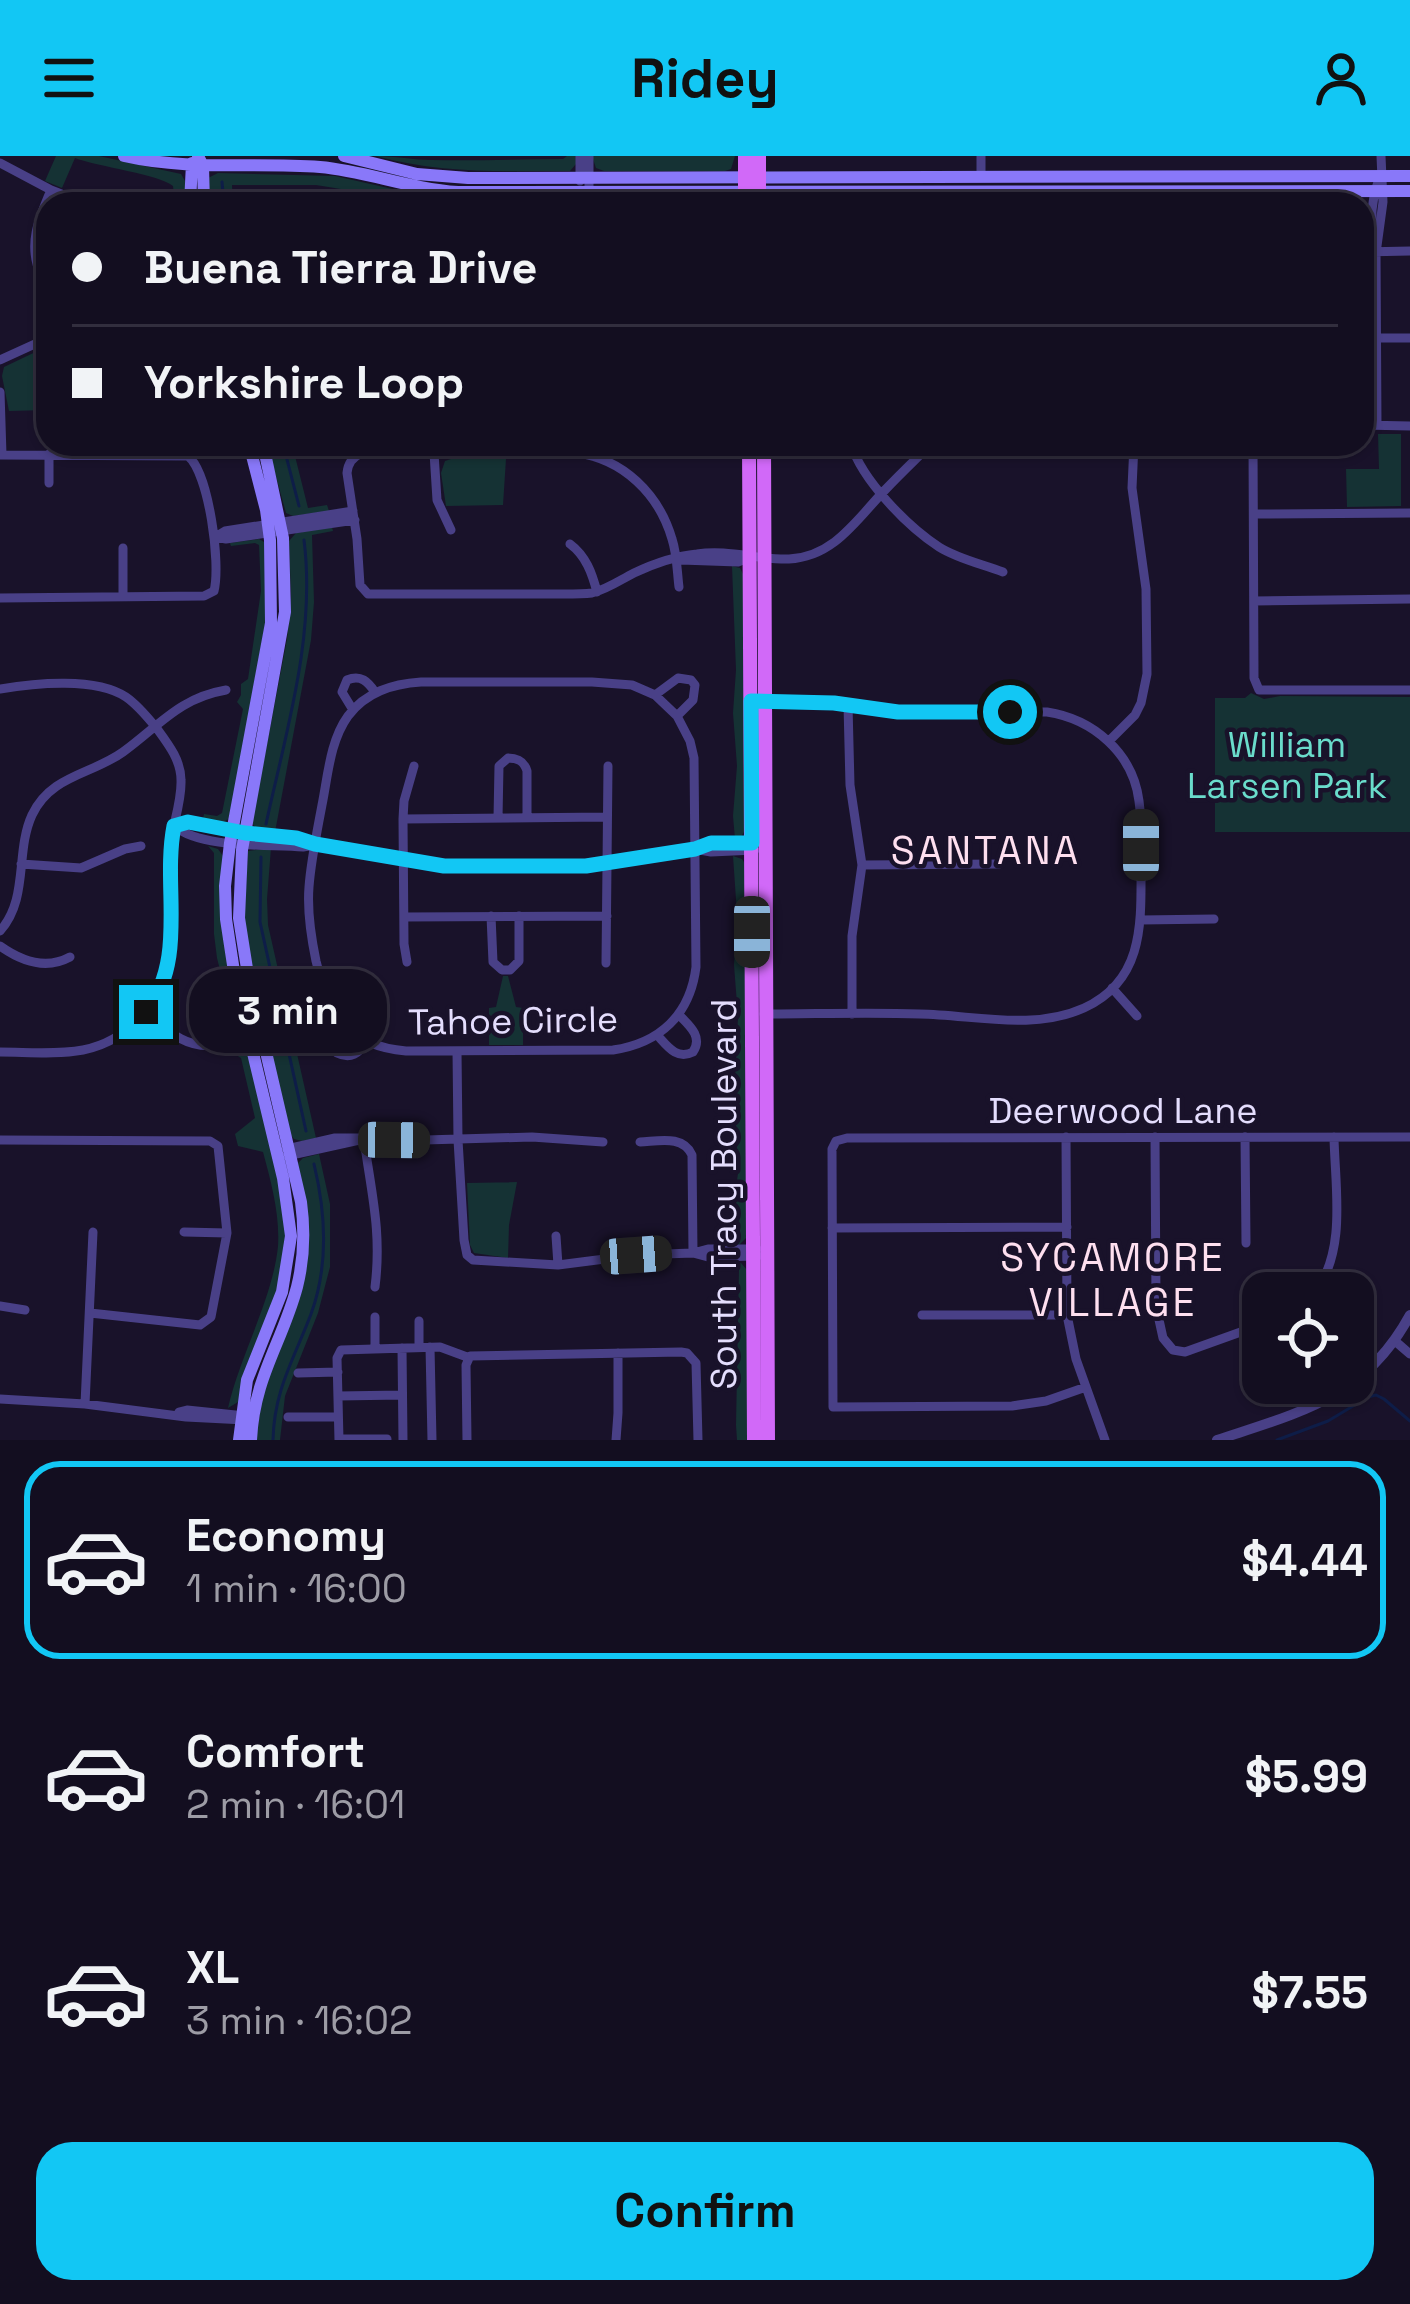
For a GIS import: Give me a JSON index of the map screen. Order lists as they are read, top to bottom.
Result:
{
  "streets": {
    "main road": ["South Tracy Boulevard"],
    "street": ["Tahoe Circle", "Deerwood Lane"]
  },
  "districts": ["SANTANA", "SYCAMORE VILLAGE"],
  "parks": ["William Larsen Park"],
  "page": {
    "header": "Ridey",
    "banner": ["Buena Tierra Drive", "Yorkshire Loop"],
    "bubble": "3 min",
    "list": [
      {
        "name": "Economy",
        "note": "1 min · 16:00",
        "value": "$4.44"
      },
      {
        "name": "Comfort",
        "note": "2 min · 16:01",
        "value": "$5.99"
      },
      {
        "name": "XL",
        "note": "3 min · 16:02",
        "value": "$7.55"
      }
    ],
    "buttons": "Confirm"
  }
}
